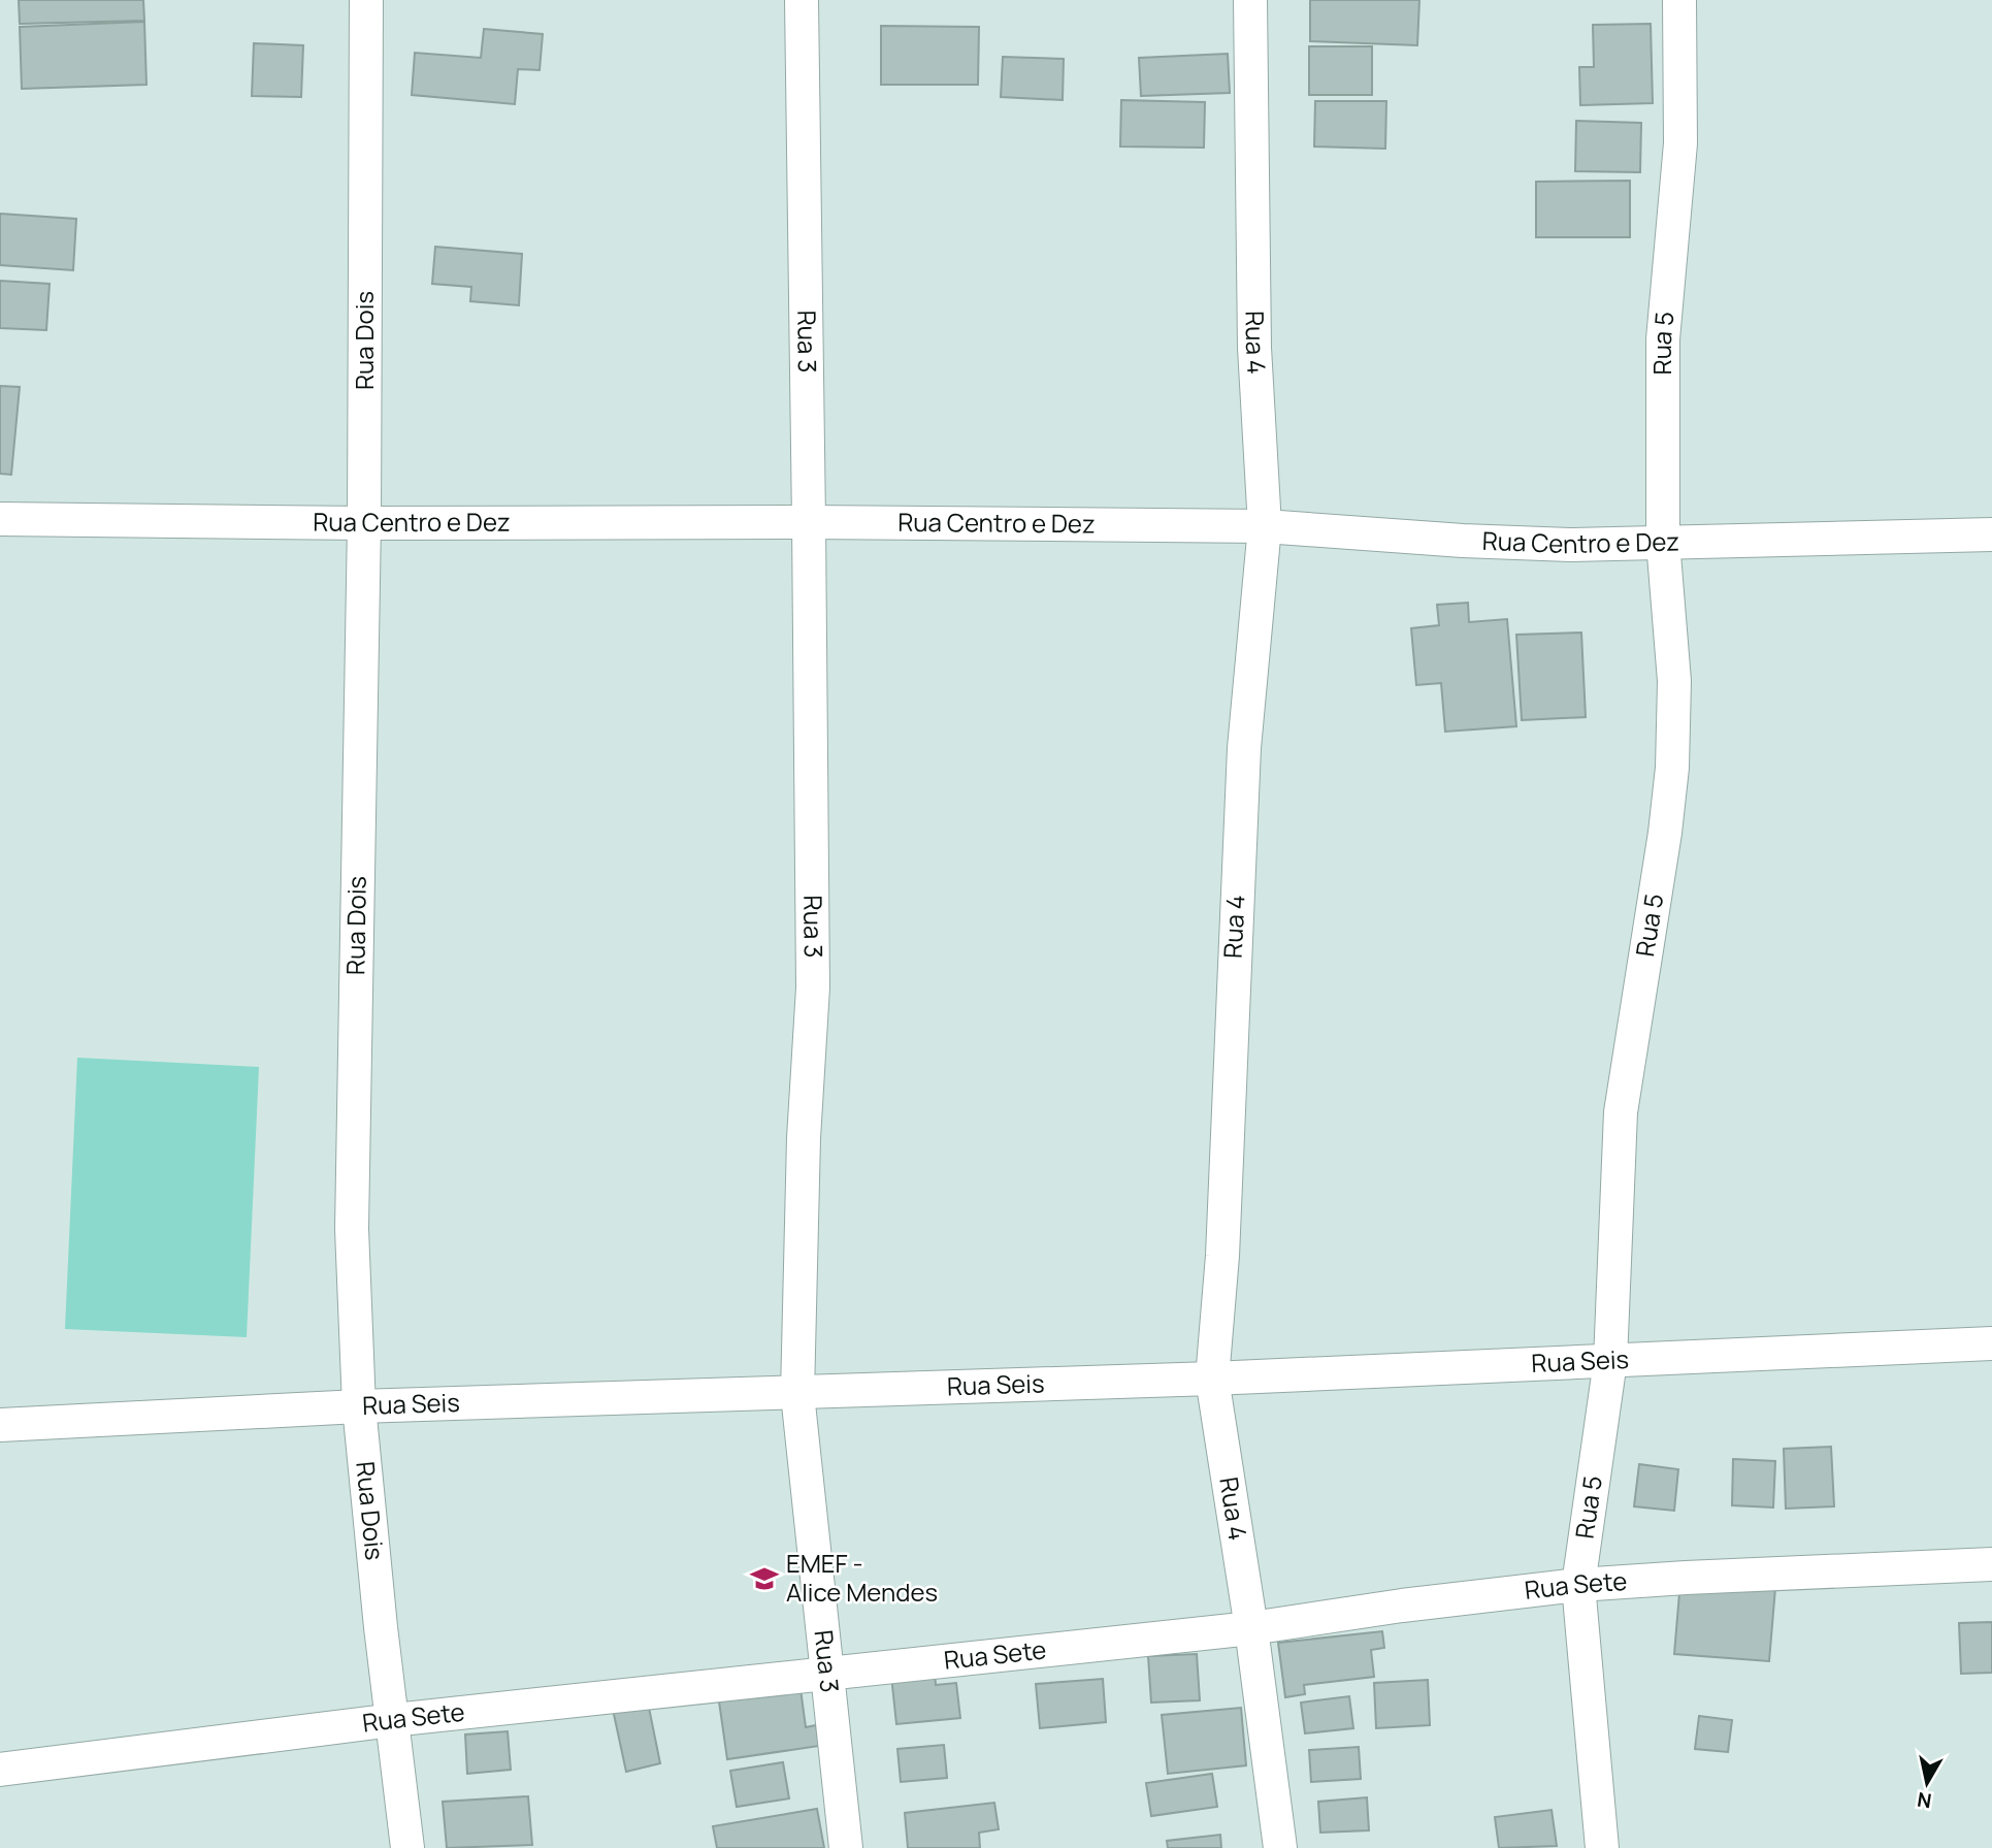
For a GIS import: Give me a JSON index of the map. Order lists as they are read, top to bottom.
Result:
{
  "streets": {
    "street": [
      "Rua Dois",
      "Rua 3",
      "Rua 4",
      "Rua 5",
      "Rua Centro e Dez",
      "Rua Seis",
      "Rua Sete"
    ]
  },
  "crossings": [
    ["Rua Dois", "Rua Centro e Dez"],
    ["Rua Dois", "Rua Seis"],
    ["Rua Dois", "Rua Sete"],
    ["Rua 3", "Rua Centro e Dez"],
    ["Rua 3", "Rua Seis"],
    ["Rua 3", "Rua Sete"],
    ["Rua 4", "Rua Centro e Dez"],
    ["Rua 4", "Rua Seis"],
    ["Rua 4", "Rua Sete"],
    ["Rua 5", "Rua Centro e Dez"],
    ["Rua 5", "Rua Seis"],
    ["Rua 5", "Rua Sete"]
  ],
  "places": {
    "school or university": ["EMEF - Alice Mendes"]
  },
  "north": "bottom"
}
